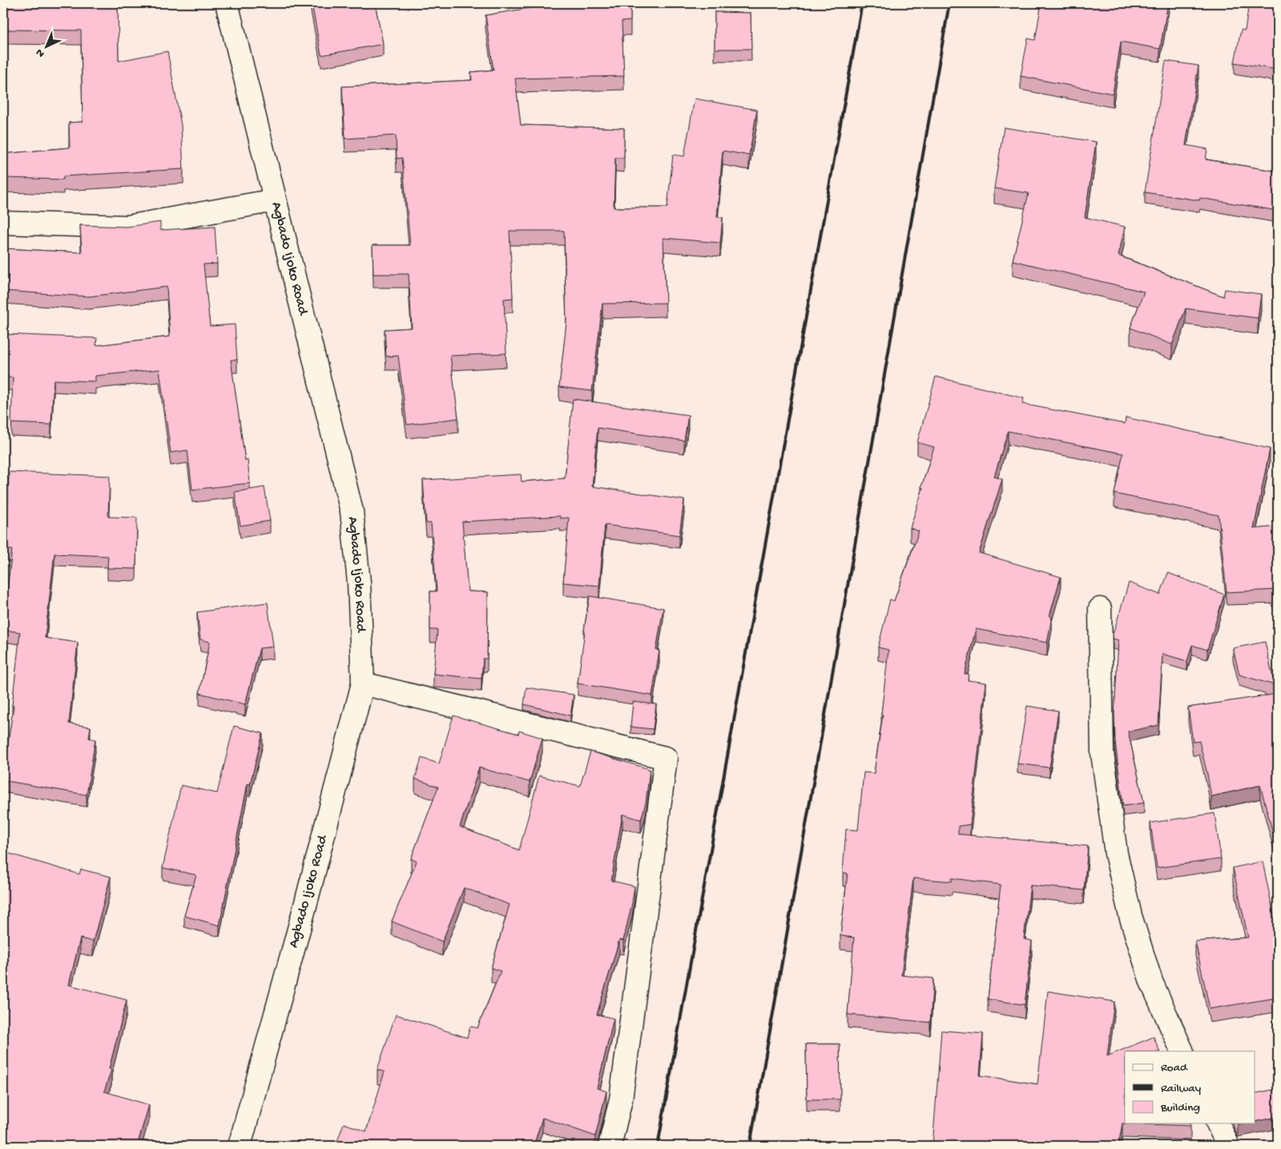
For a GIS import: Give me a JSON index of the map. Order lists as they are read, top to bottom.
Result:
{
  "streets": {
    "street": ["Agbado Ijoko Road"]
  },
  "legend": ["Road", "Railway", "Building"],
  "north": "bottom left"
}
